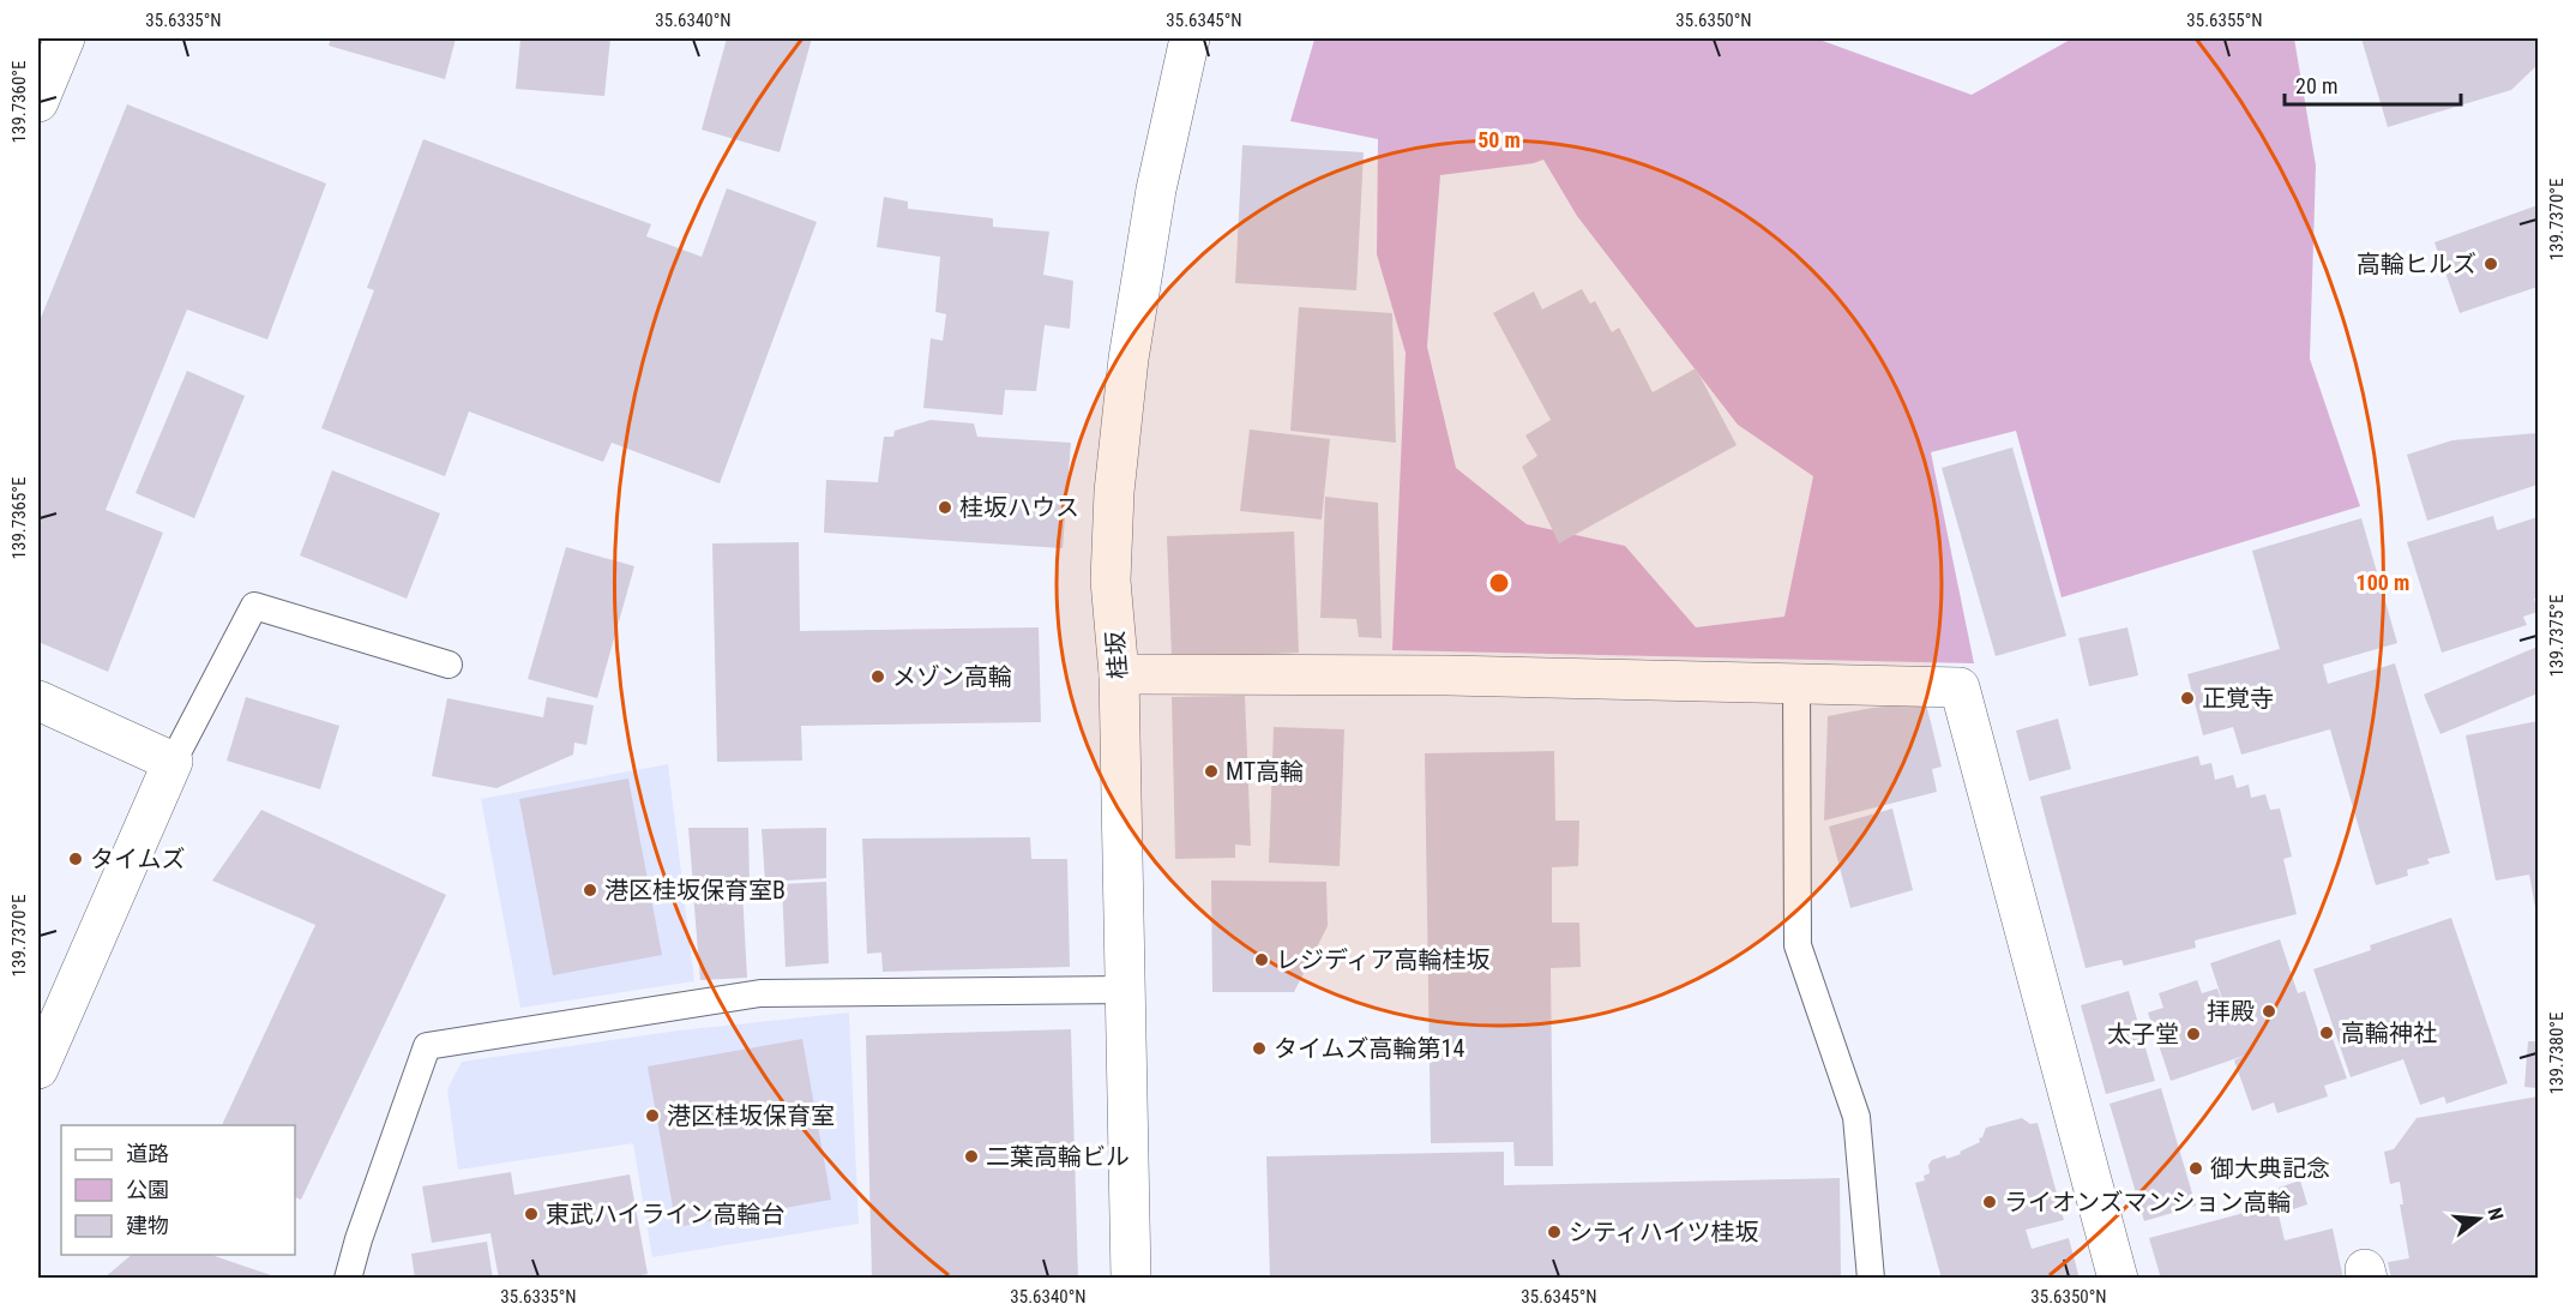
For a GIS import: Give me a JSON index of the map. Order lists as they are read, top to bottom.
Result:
{
  "streets": {
    "street": ["桂坂"]
  },
  "places": [
    "高輪ヒルズ",
    "桂坂ハウス",
    "メゾン高輪",
    "正覚寺",
    "MT高輪",
    "タイムズ",
    "港区桂坂保育室B",
    "レジディア高輪桂坂",
    "拝殿",
    "高輪神社",
    "太子堂",
    "タイムズ高輪第14",
    "港区桂坂保育室",
    "二葉高輪ビル",
    "御大典記念",
    "ライオンズマンション高輪",
    "東武ハイライン高輪台",
    "シティハイツ桂坂"
  ],
  "legend": ["道路", "公園", "建物"],
  "scale_bar": "20 m",
  "north": "right",
  "coordinates": [
    "35.6335°N",
    "35.6340°N",
    "35.6345°N",
    "35.6350°N",
    "35.6355°N",
    "139.7360°E",
    "139.7370°E",
    "139.7365°E",
    "139.7375°E",
    "139.7380°E"
  ],
  "rings": ["50 m", "100 m"]
}
